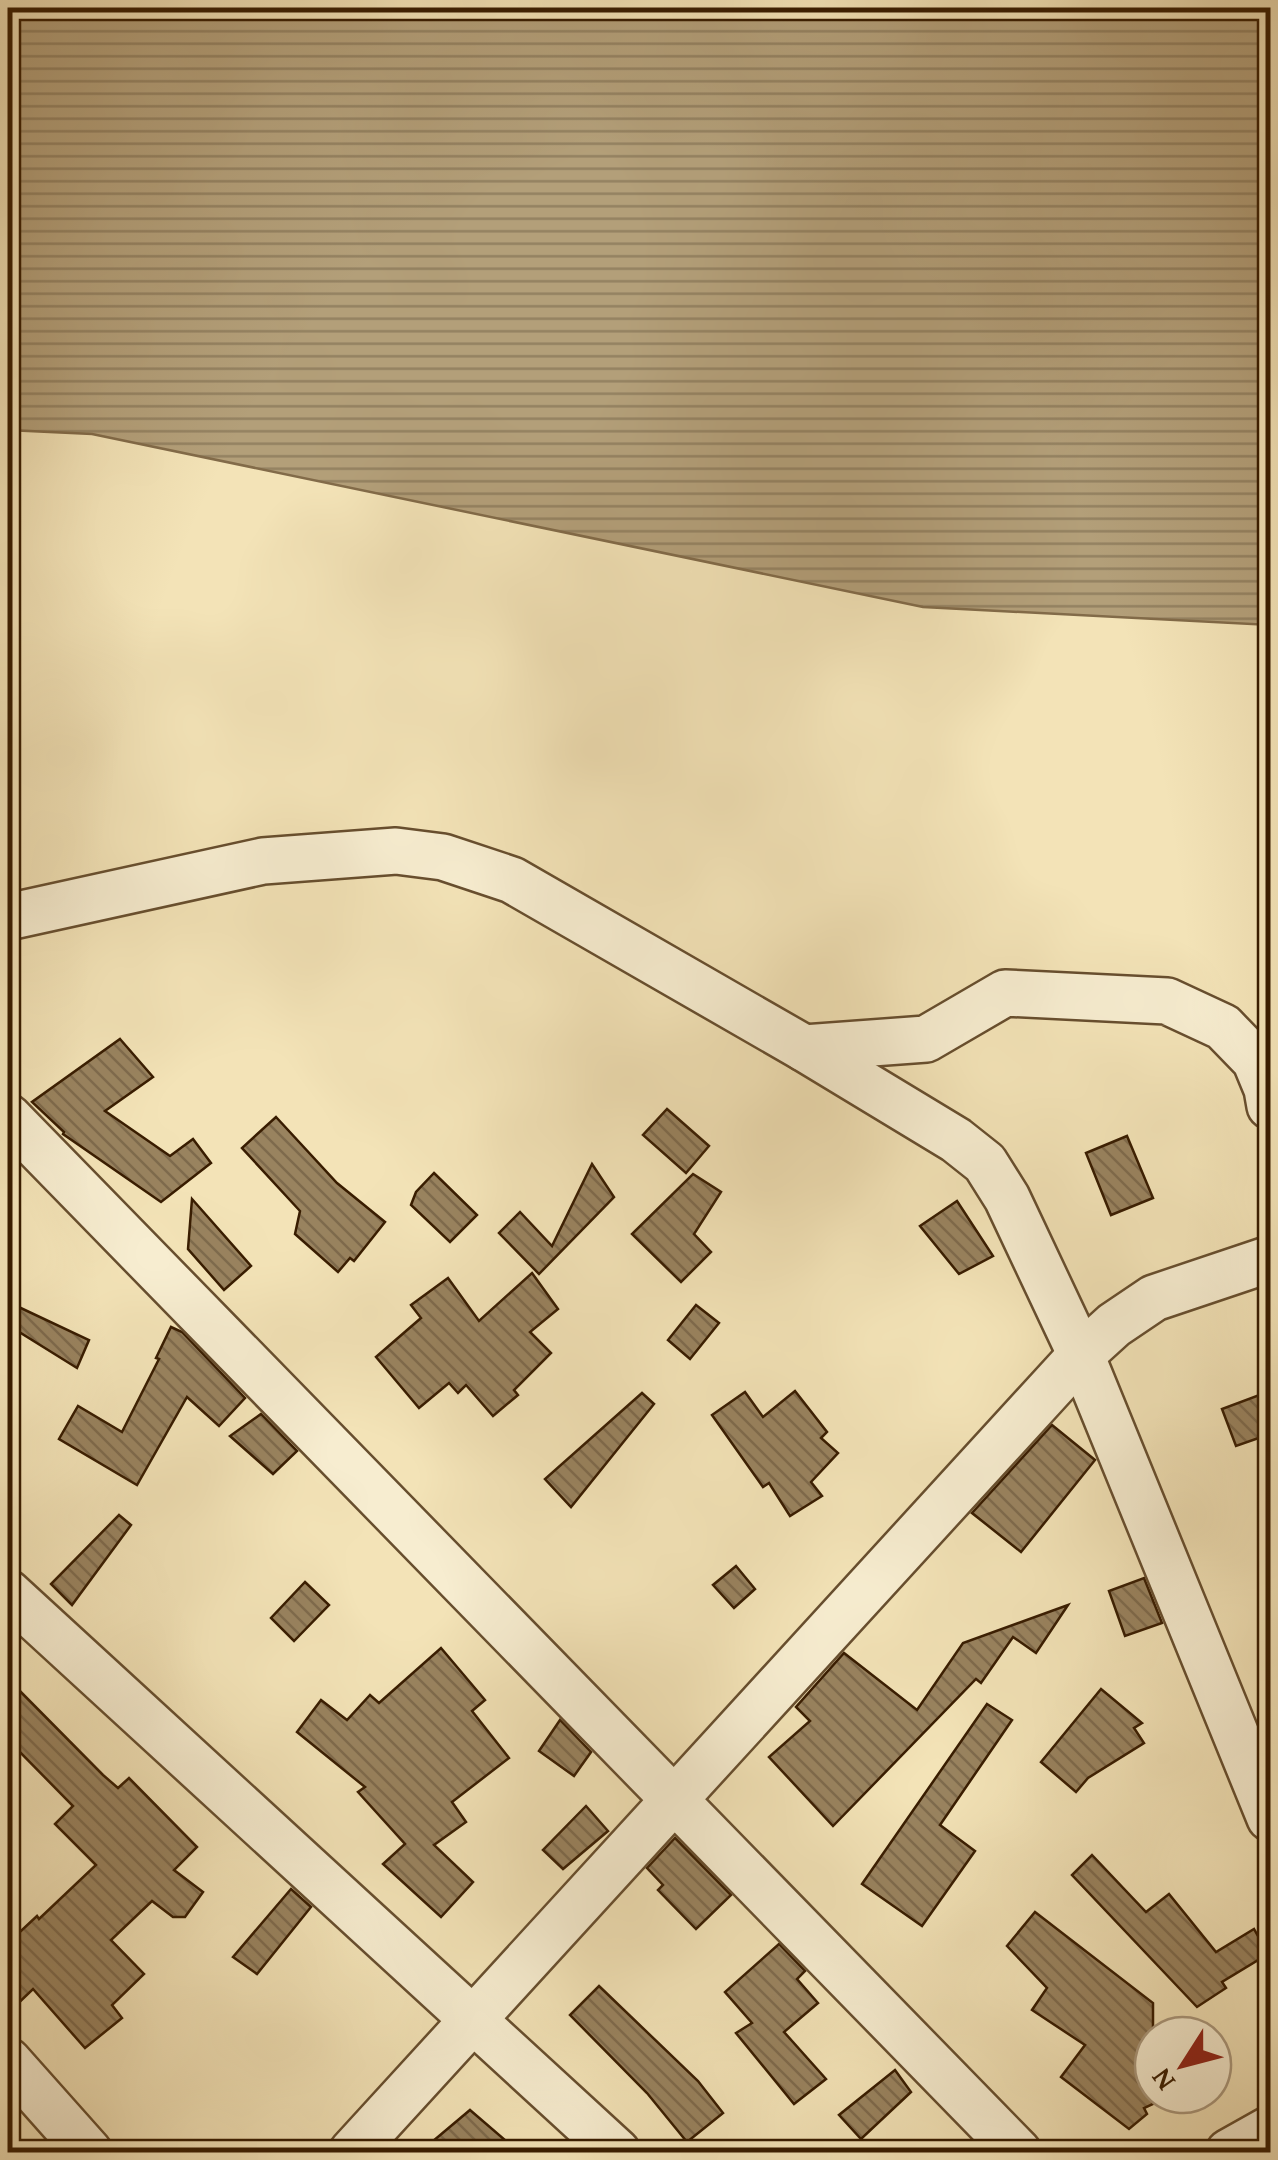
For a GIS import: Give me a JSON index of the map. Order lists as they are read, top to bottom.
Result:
{
  "north": "bottom left"
}
